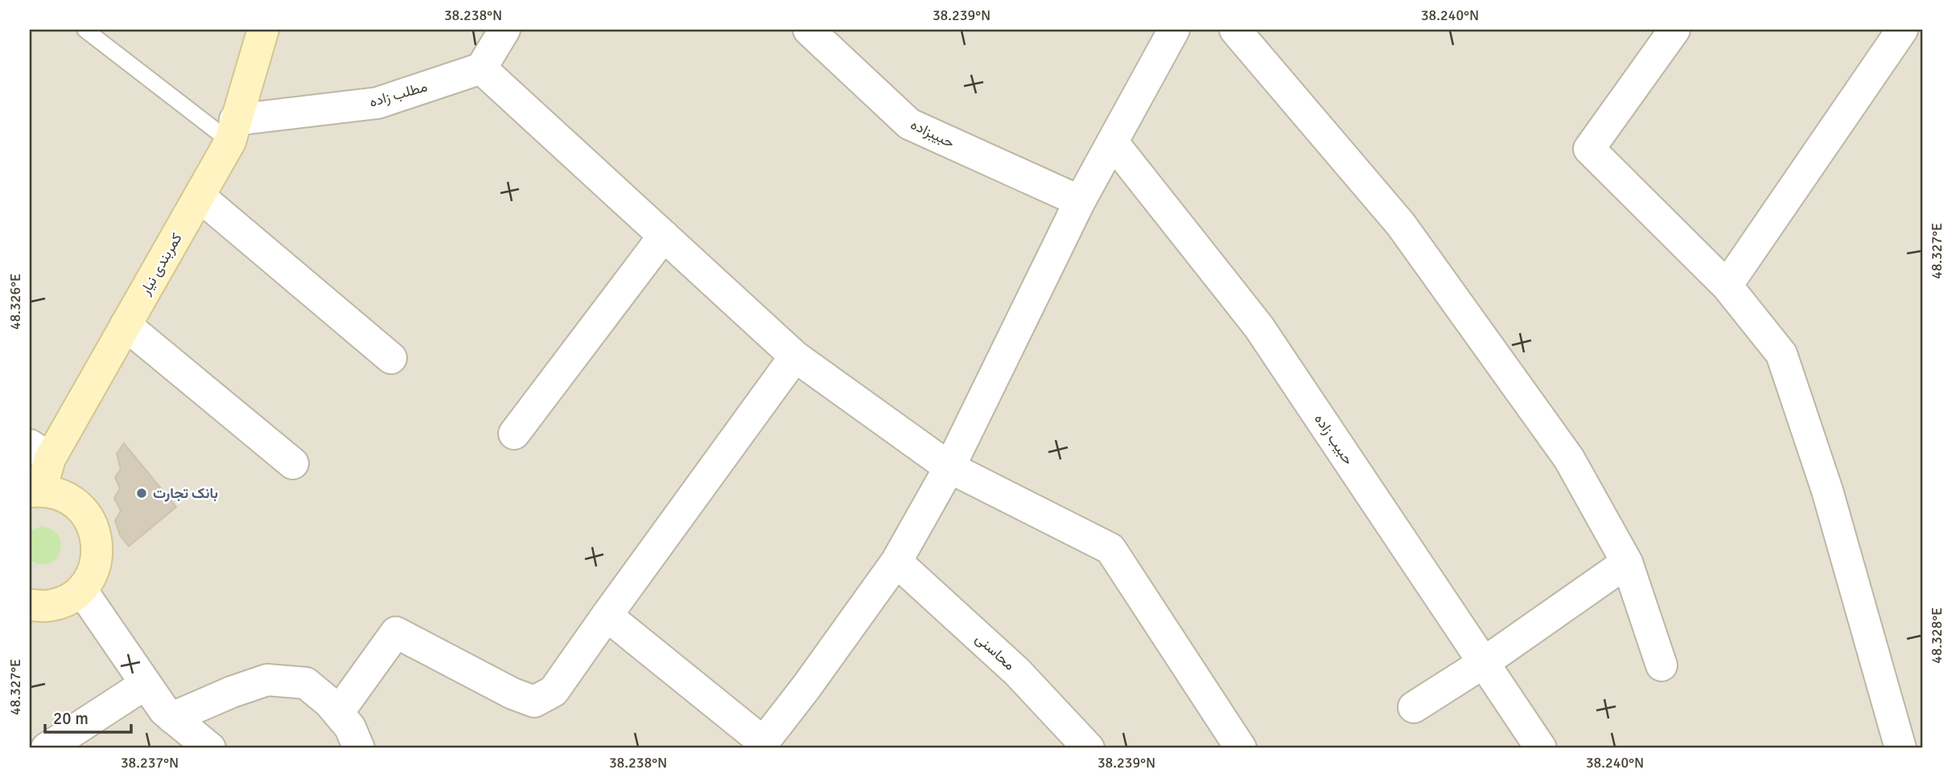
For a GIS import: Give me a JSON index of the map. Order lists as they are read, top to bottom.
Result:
{
  "streets": {
    "main road": ["کمربندی نیار"],
    "street": [
      "مطلب زاده",
      "حبیبزاده",
      "حبیب زاده",
      "محاسنی"
    ]
  },
  "crossings": [
    ["مطلب زاده", "کمربندی نیار"]
  ],
  "places": ["بانک تجارت"],
  "scale_bar": "20 m",
  "coordinates": [
    "38.238°N",
    "38.239°N",
    "38.240°N",
    "48.327°E",
    "48.326°E",
    "48.328°E",
    "38.237°N"
  ]
}
